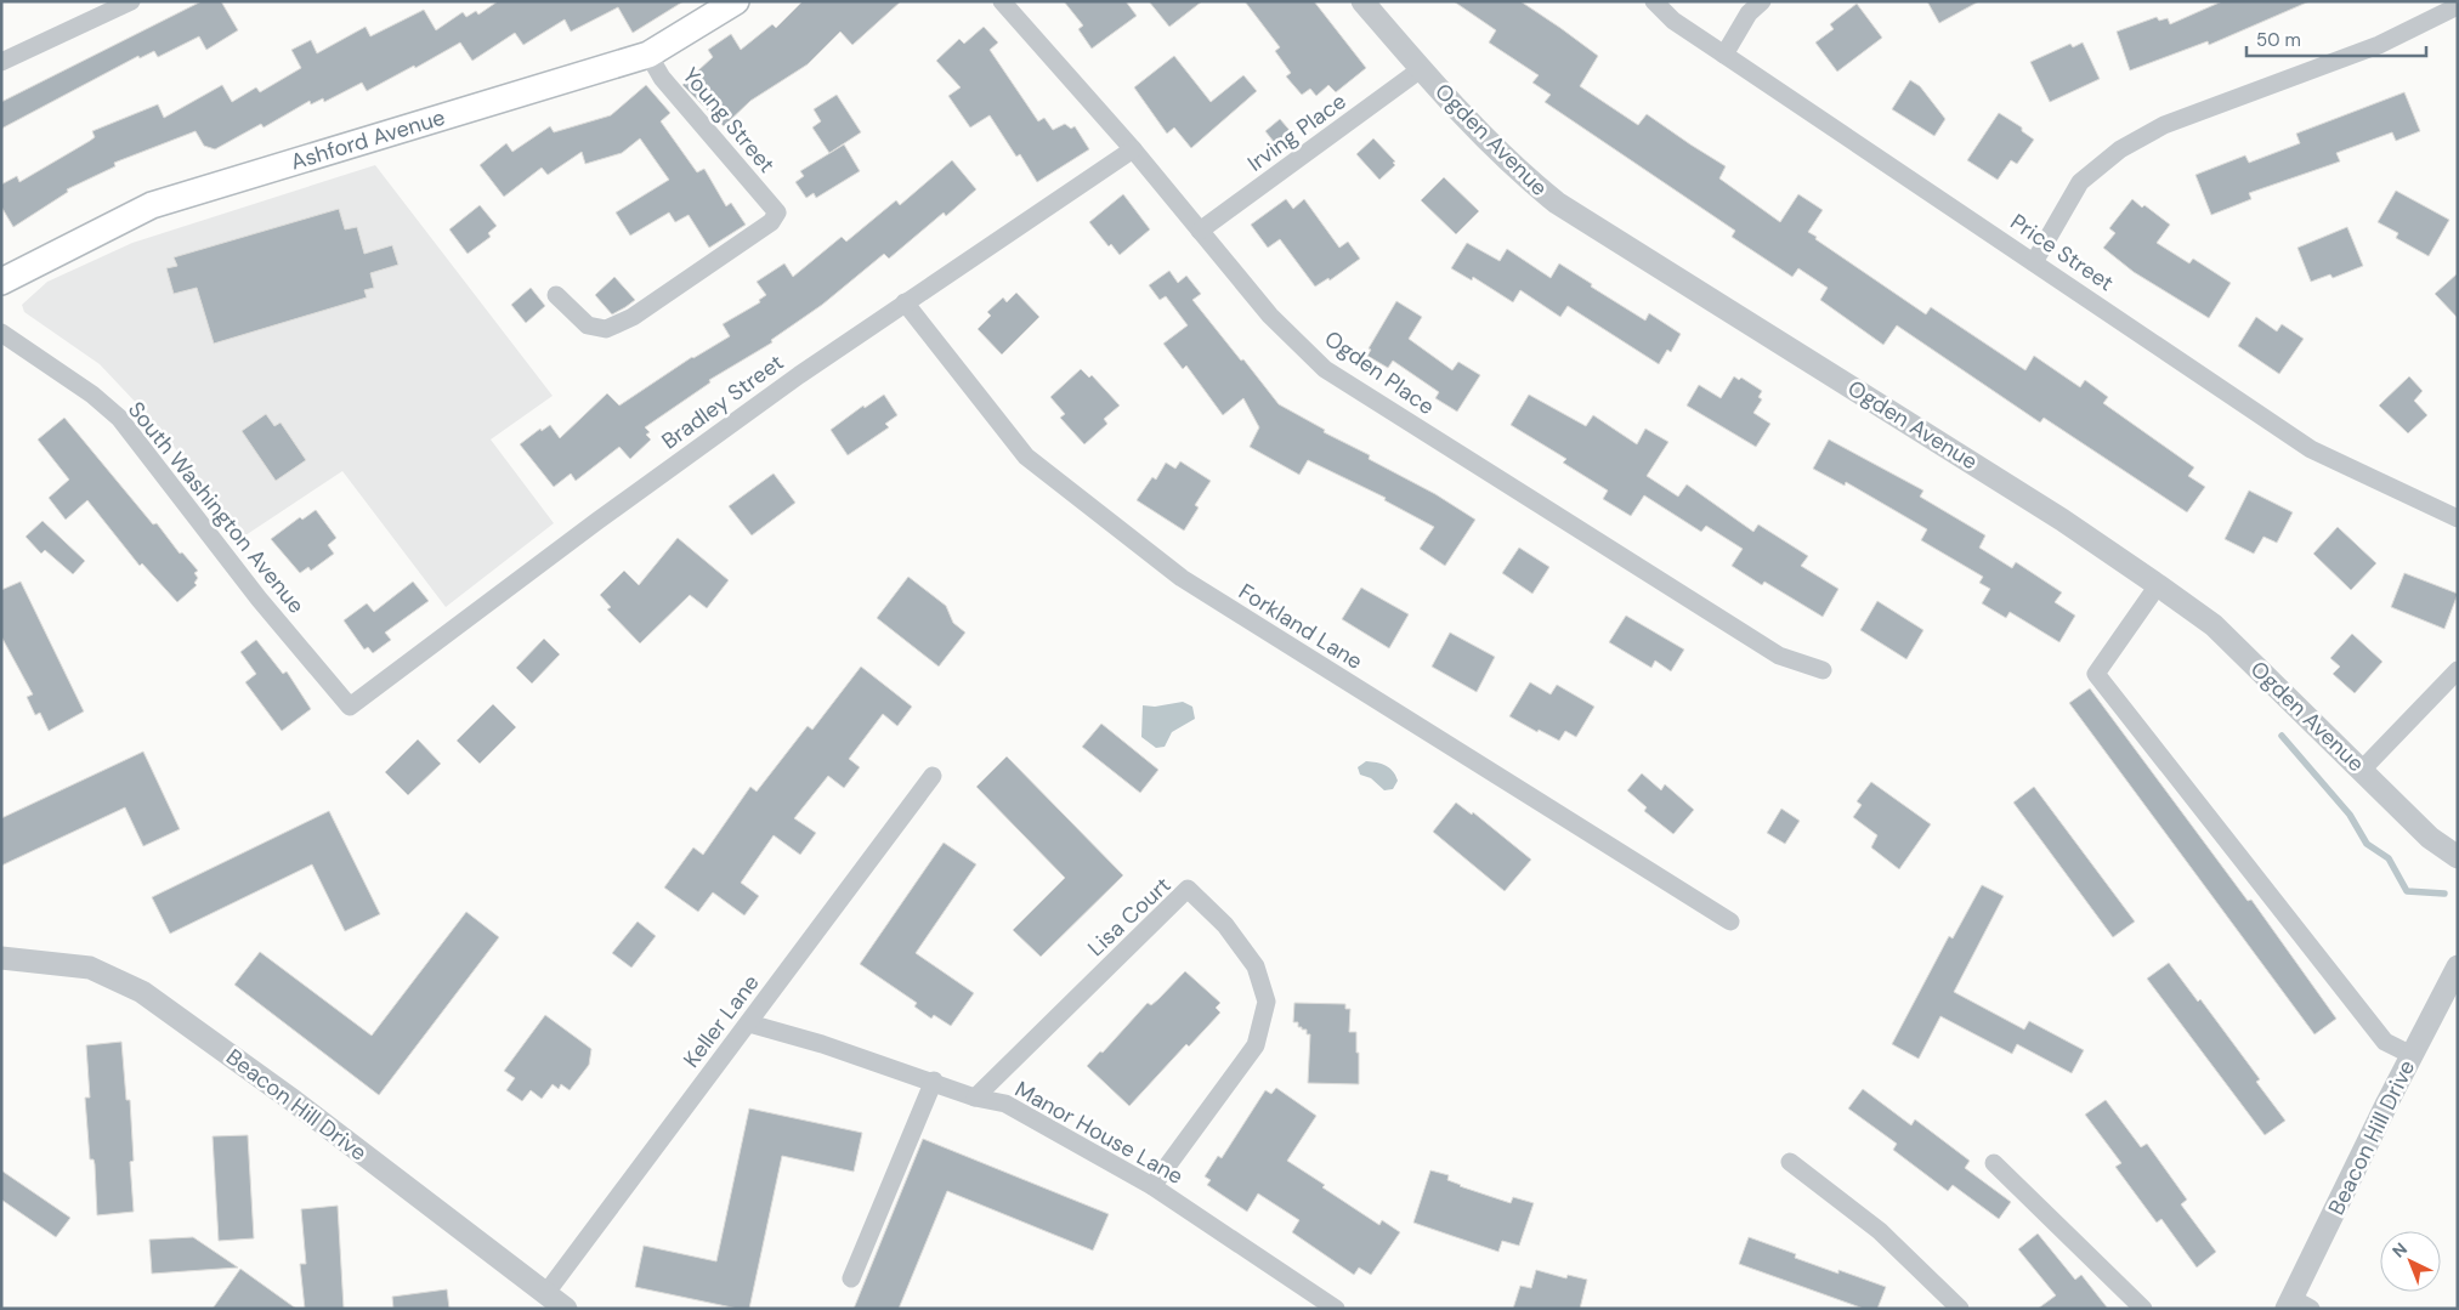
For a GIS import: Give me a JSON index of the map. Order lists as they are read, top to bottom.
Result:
{
  "streets": {
    "main road": ["Ashford Avenue"],
    "street": [
      "Young Street",
      "Irving Place",
      "Ogden Avenue",
      "Price Street",
      "Ogden Place",
      "Bradley Street",
      "South Washington Avenue",
      "Forkland Lane",
      "Lisa Court",
      "Keller Lane",
      "Beacon Hill Drive",
      "Manor House Lane"
    ]
  },
  "crossings": [
    ["Young Street", "Ashford Avenue"],
    ["Irving Place", "Ogden Avenue"],
    ["Irving Place", "Ogden Place"],
    ["Ogden Place", "Bradley Street"],
    ["Bradley Street", "South Washington Avenue"],
    ["Bradley Street", "Forkland Lane"],
    ["Lisa Court", "Manor House Lane"],
    ["Keller Lane", "Beacon Hill Drive"],
    ["Keller Lane", "Manor House Lane"]
  ],
  "scale_bar": "50 m",
  "north": "top left"
}
